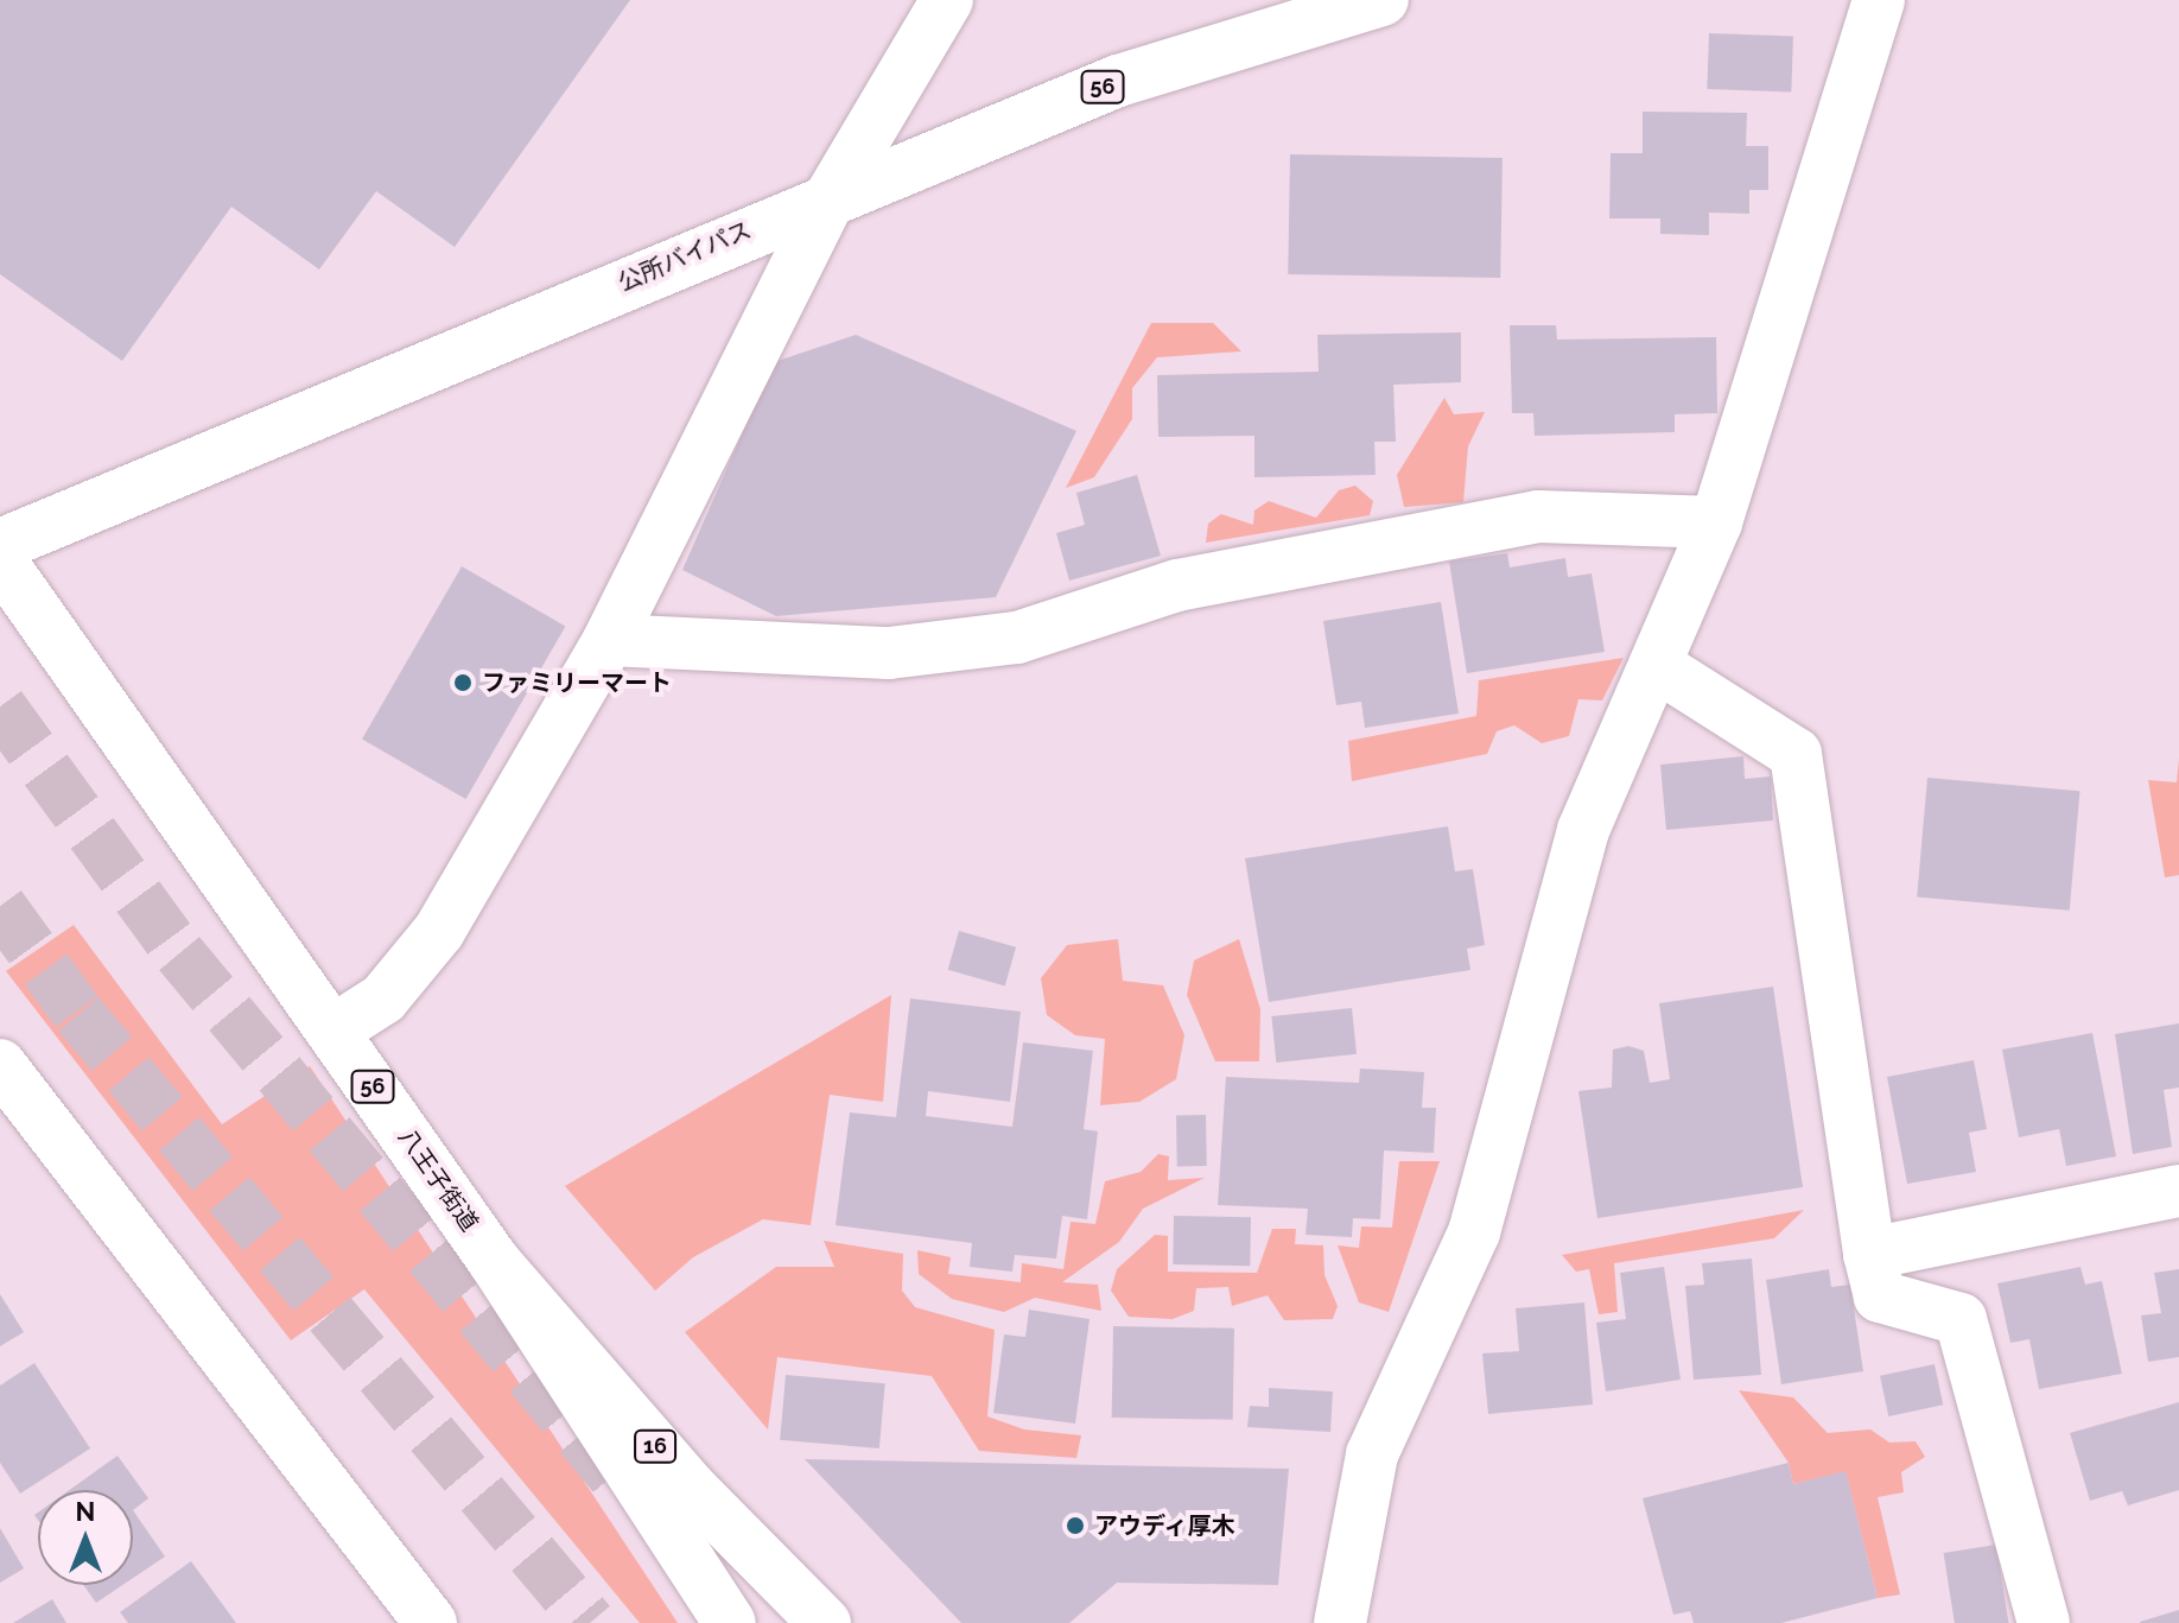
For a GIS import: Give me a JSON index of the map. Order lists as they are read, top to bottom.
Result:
{
  "streets": {
    "main road": [
      "56",
      "公所バイパス",
      "八王子街道",
      "16"
    ]
  },
  "crossings": [
    ["八王子街道", "16"]
  ],
  "places": ["ファミリーマート", "アウディ厚木"],
  "north": "top"
}
